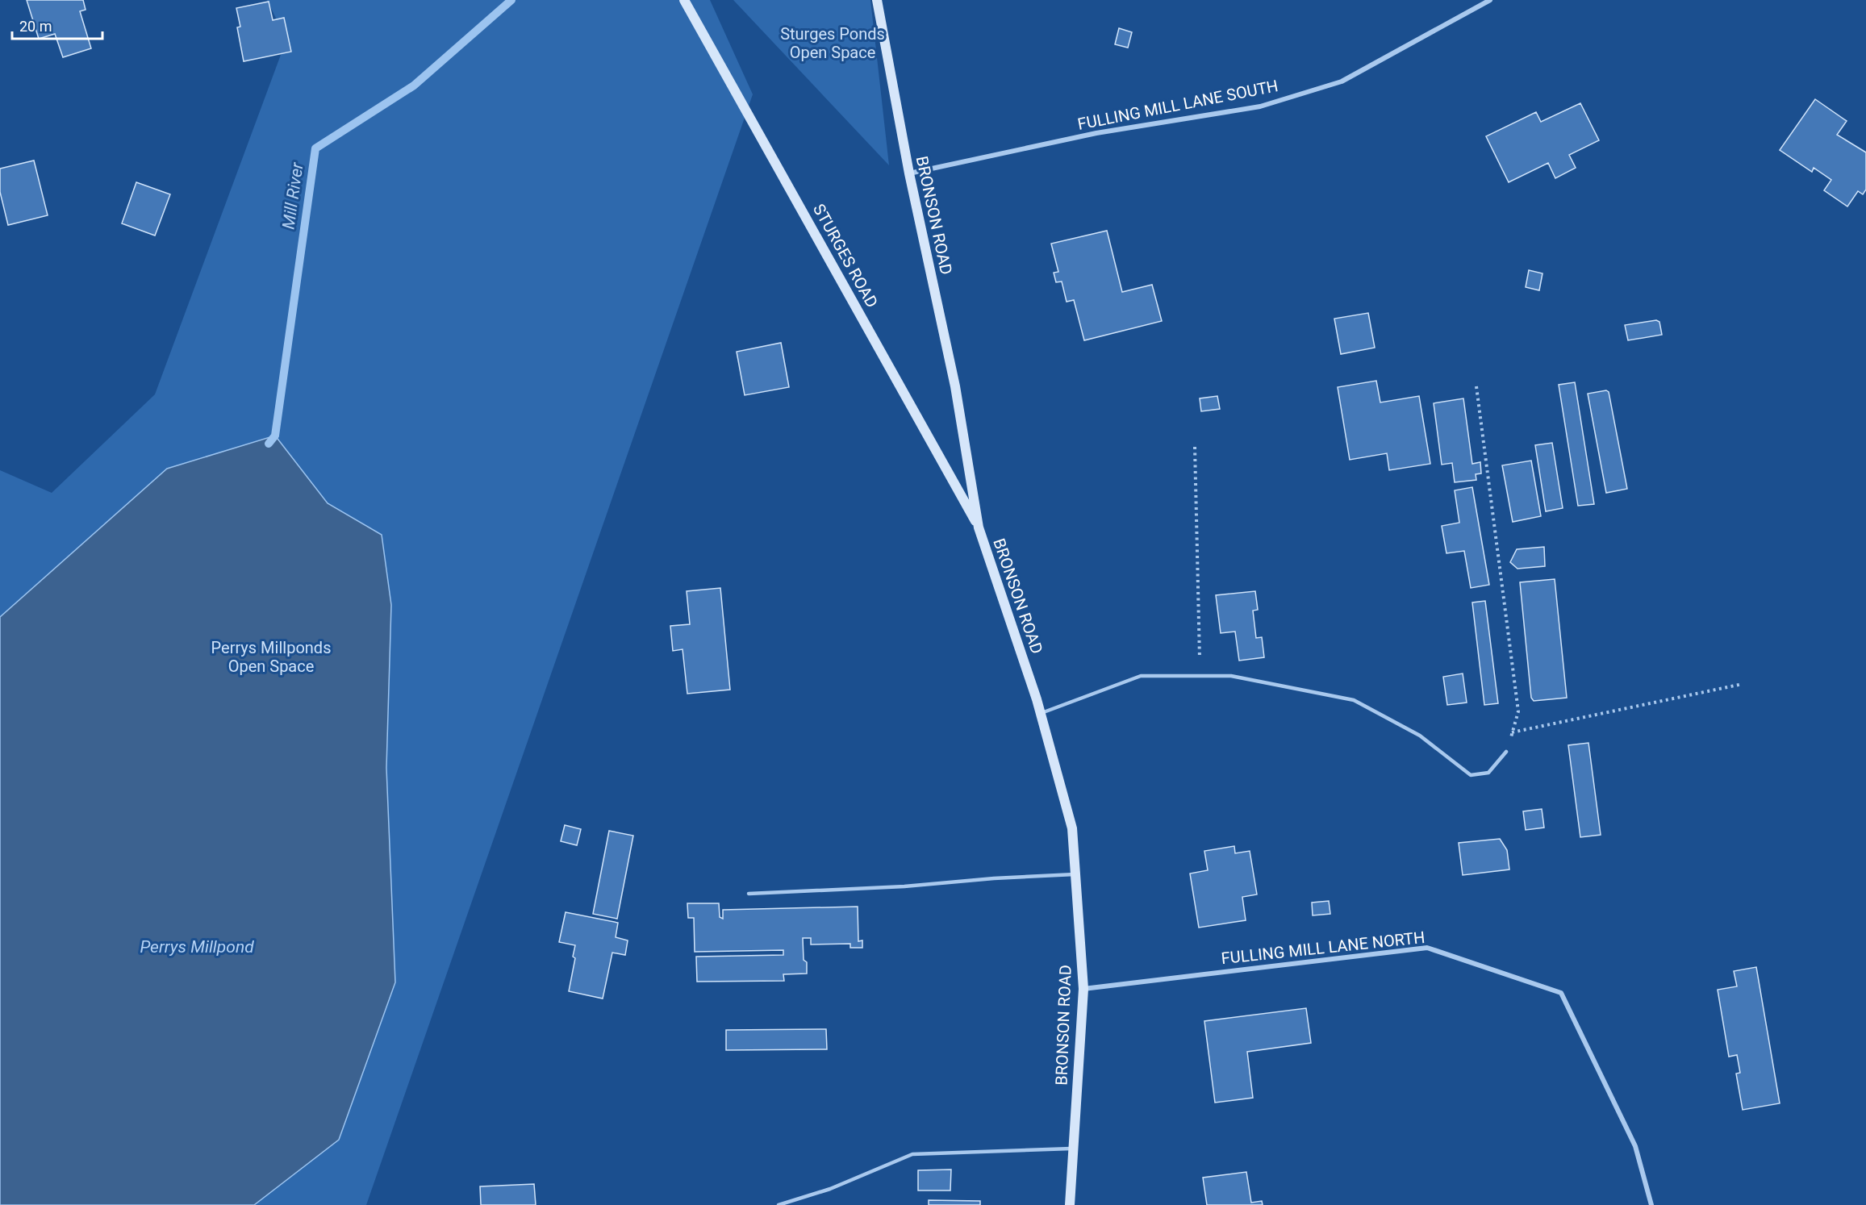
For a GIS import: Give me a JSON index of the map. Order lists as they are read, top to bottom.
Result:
{
  "streets": {
    "main road": ["BRONSON ROAD", "STURGES ROAD"],
    "street": ["FULLING MILL LANE SOUTH", "FULLING MILL LANE NORTH"]
  },
  "crossings": [
    ["FULLING MILL LANE SOUTH", "BRONSON ROAD"],
    ["BRONSON ROAD", "STURGES ROAD"],
    ["BRONSON ROAD", "FULLING MILL LANE NORTH"]
  ],
  "water": ["Mill River", "Perrys Millpond"],
  "parks": ["Sturges Ponds Open Space", "Perrys Millponds Open Space"],
  "scale_bar": "20 m"
}
